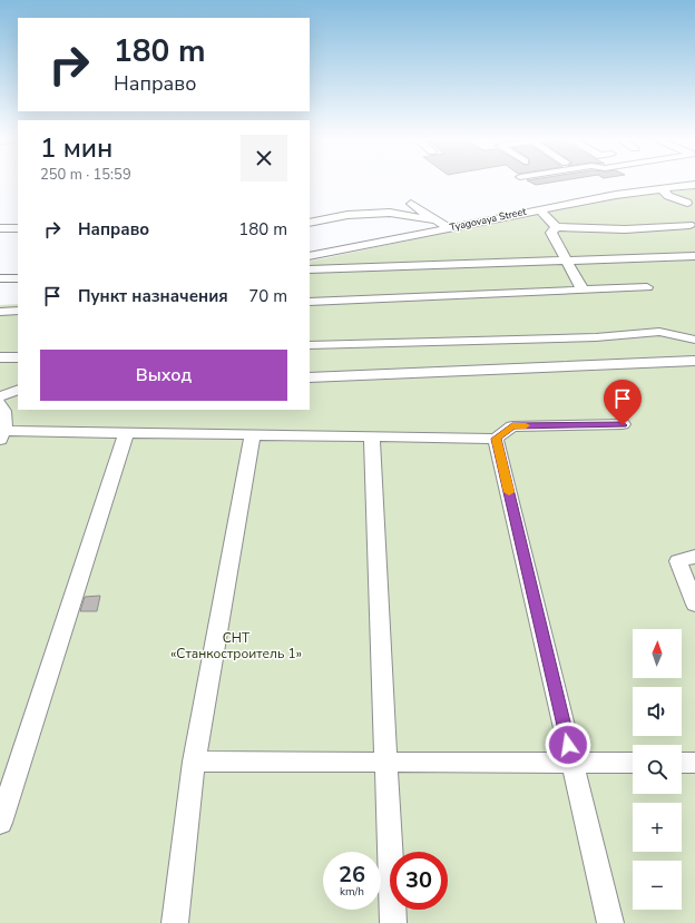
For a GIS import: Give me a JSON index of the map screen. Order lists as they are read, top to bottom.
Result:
{
  "streets": {
    "street": ["Tyagovaya Street"]
  },
  "parks": ["СНТ «Станкостроитель 1»"],
  "north": "top",
  "page": {
    "turn": ["180 m", "Направо"],
    "heading": ["1 мин", "250 m · 15:59"],
    "list": [
      {
        "name": "Направо",
        "value": "180 m"
      },
      {
        "name": "Пункт назначения",
        "value": "70 m"
      }
    ],
    "buttons": "Выход",
    "map_buttons": ["+", "−"],
    "speed": "26 km/h",
    "limit": "30"
  }
}
